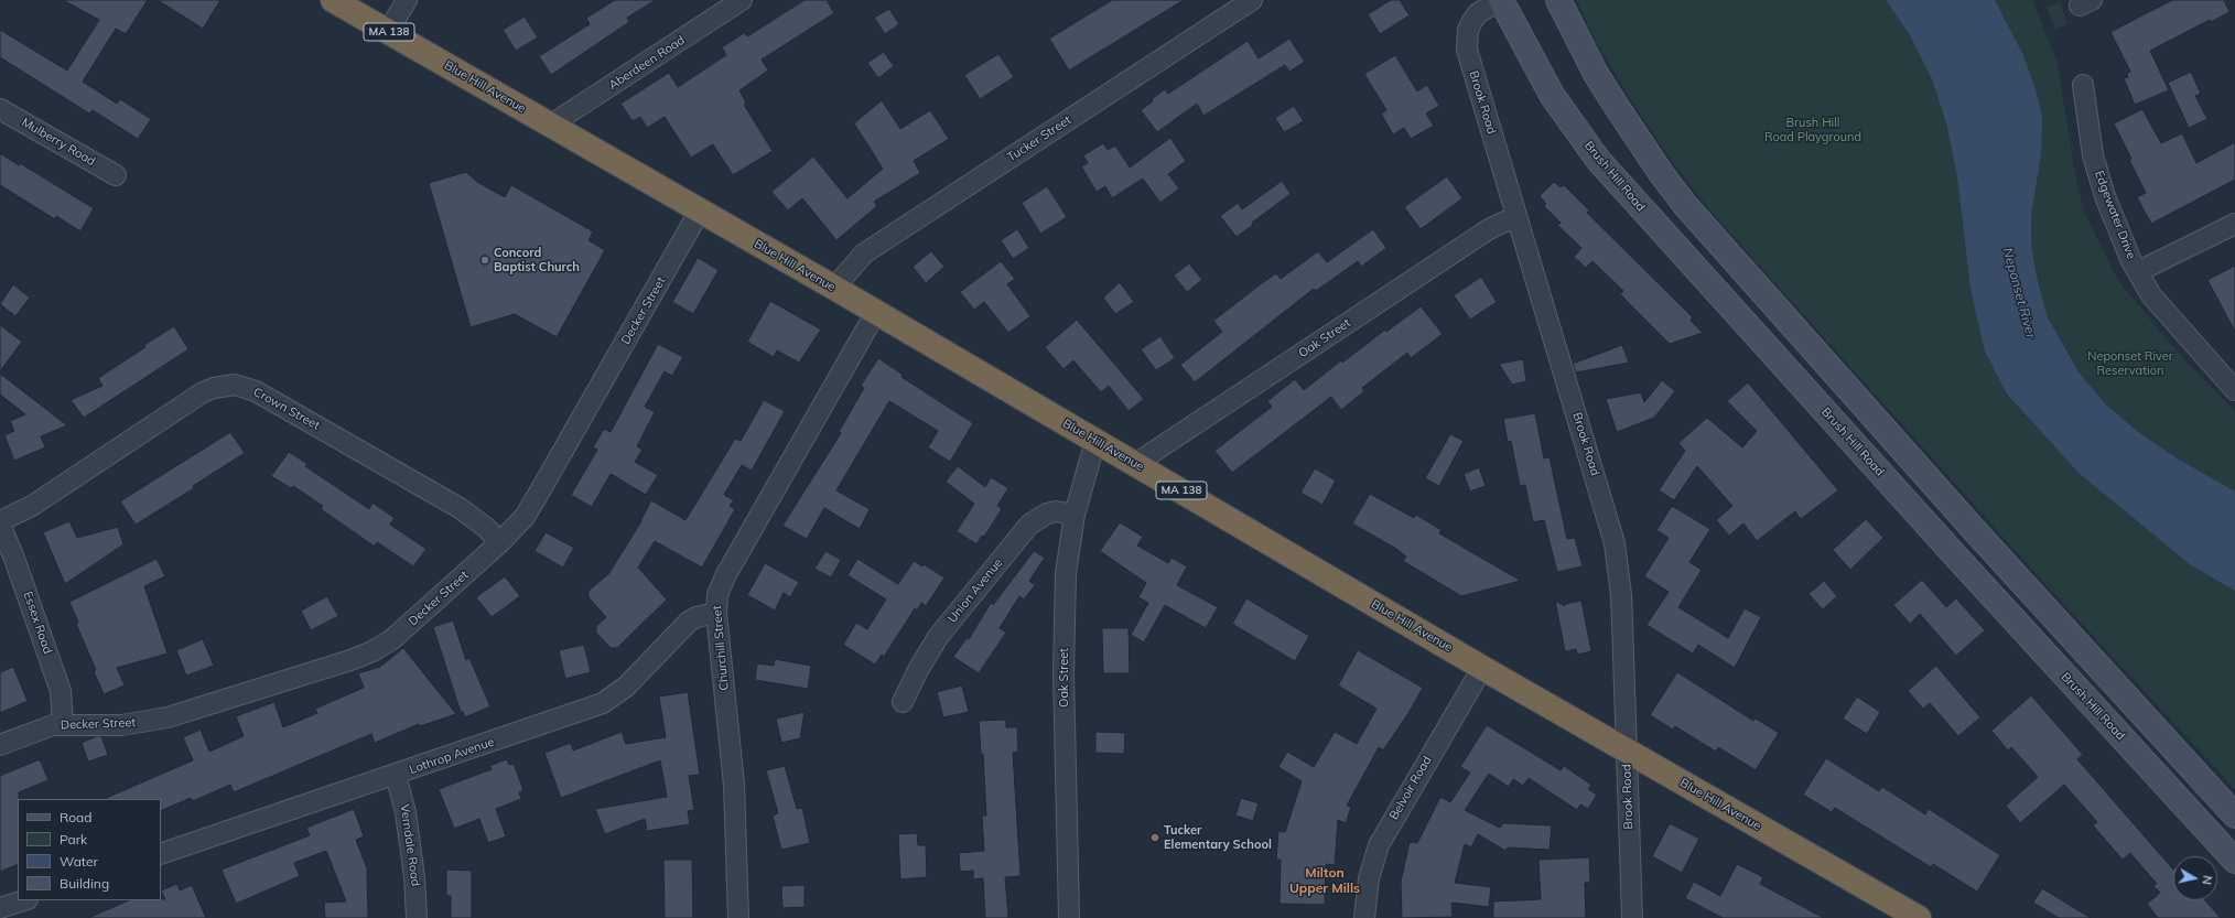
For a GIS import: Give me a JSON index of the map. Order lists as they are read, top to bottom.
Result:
{
  "streets": {
    "highway": ["MA 138", "Blue Hill Avenue"],
    "main road": ["Brush Hill Road"],
    "street": [
      "Aberdeen Road",
      "Brook Road",
      "Tucker Street",
      "Mulberry Road",
      "Edgewater Drive",
      "Decker Street",
      "Oak Street",
      "Crown Street",
      "Union Avenue",
      "Essex Road",
      "Churchill Street",
      "Lothrop Avenue",
      "Belvoir Road",
      "Verndale Road"
    ]
  },
  "crossings": [
    ["Aberdeen Road", "Blue Hill Avenue"],
    ["Blue Hill Avenue", "Brook Road"],
    ["Blue Hill Avenue", "Tucker Street"],
    ["Blue Hill Avenue", "Decker Street"],
    ["Blue Hill Avenue", "Oak Street"],
    ["Blue Hill Avenue", "Churchill Street"],
    ["Blue Hill Avenue", "Belvoir Road"],
    ["Brook Road", "Brush Hill Road"],
    ["Brook Road", "Oak Street"],
    ["Decker Street", "Crown Street"],
    ["Decker Street", "Essex Road"],
    ["Oak Street", "Union Avenue"],
    ["Crown Street", "Essex Road"],
    ["Churchill Street", "Lothrop Avenue"],
    ["Lothrop Avenue", "Verndale Road"]
  ],
  "districts": ["Milton Upper Mills"],
  "water": ["Neponset River"],
  "parks": ["Brush Hill Road Playground", "Neponset River Reservation"],
  "places": ["Concord Baptist Church", "Tucker Elementary School"],
  "legend": [
    "Road",
    "Park",
    "Water",
    "Building"
  ],
  "north": "right"
}
